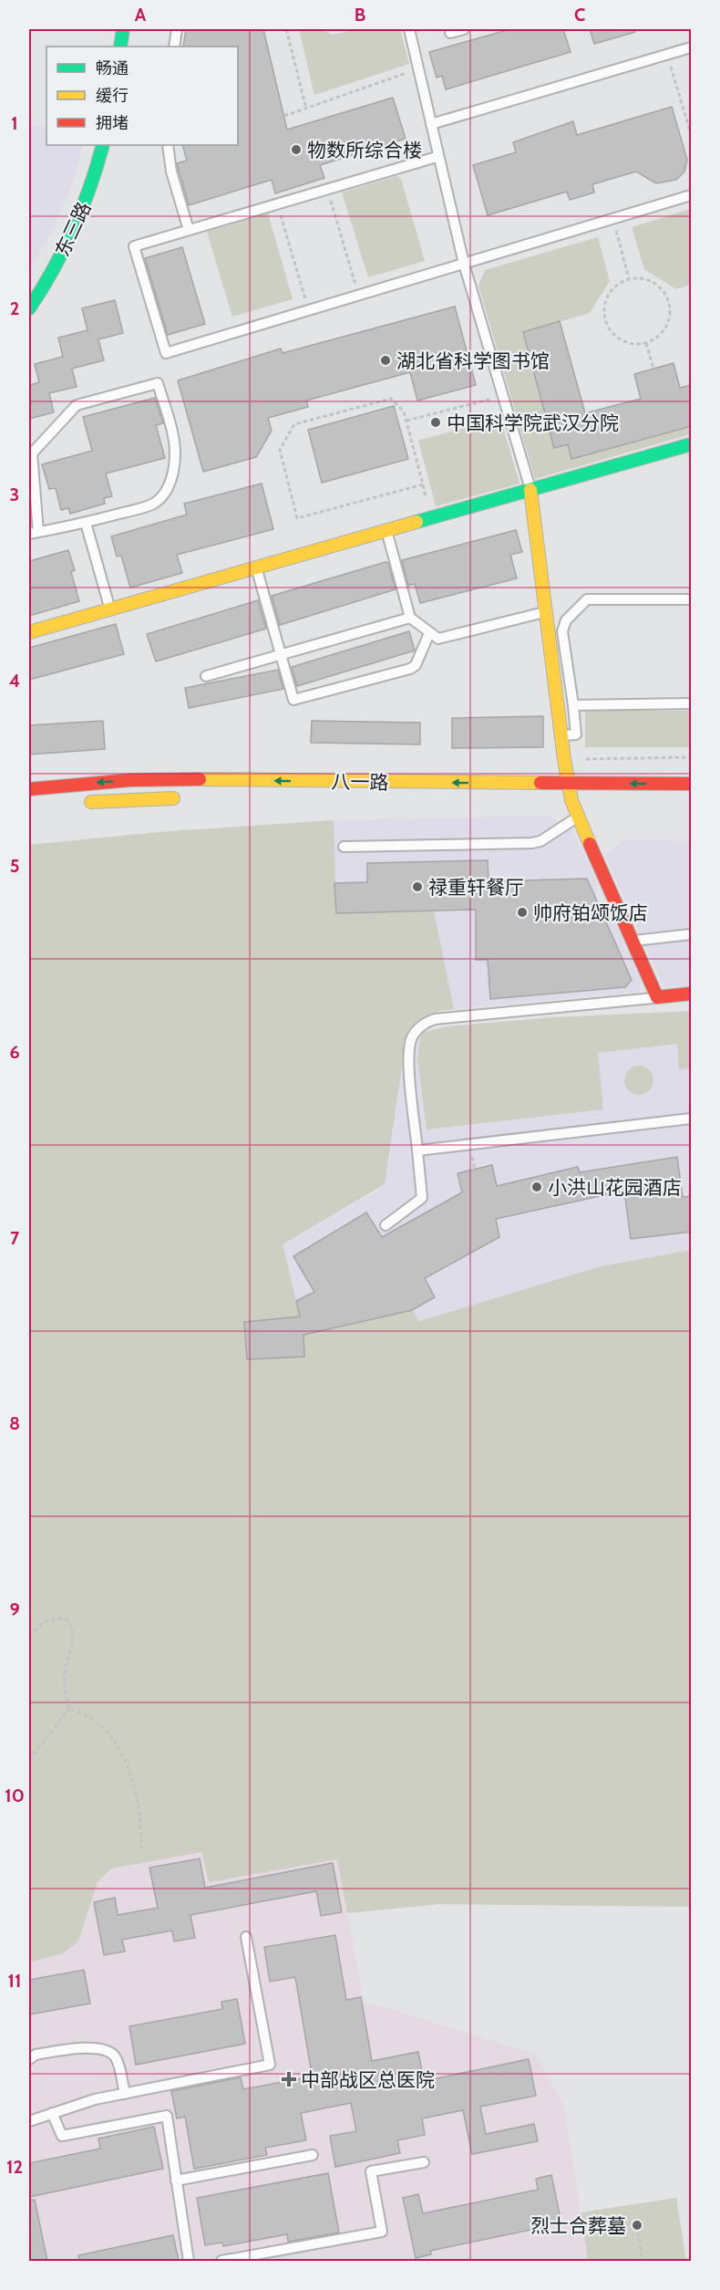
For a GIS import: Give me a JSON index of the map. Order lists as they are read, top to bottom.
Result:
{
  "streets": {
    "street": ["东三路", "八一路"]
  },
  "one_way": ["八一路"],
  "places": {
    "other": [
      "物数所综合楼",
      "湖北省科学图书馆",
      "中国科学院武汉分院",
      "禄重轩餐厅",
      "帅府铂颂饭店",
      "小洪山花园酒店",
      "烈士合葬墓"
    ],
    "health": ["中部战区总医院"]
  },
  "legend": ["畅通", "缓行", "拥堵"],
  "grid": {
    "columns": ["A", "B", "C"],
    "rows": [
      "1",
      "2",
      "3",
      "4",
      "5",
      "6",
      "7",
      "8",
      "9",
      "10",
      "11",
      "12"
    ]
  }
}
